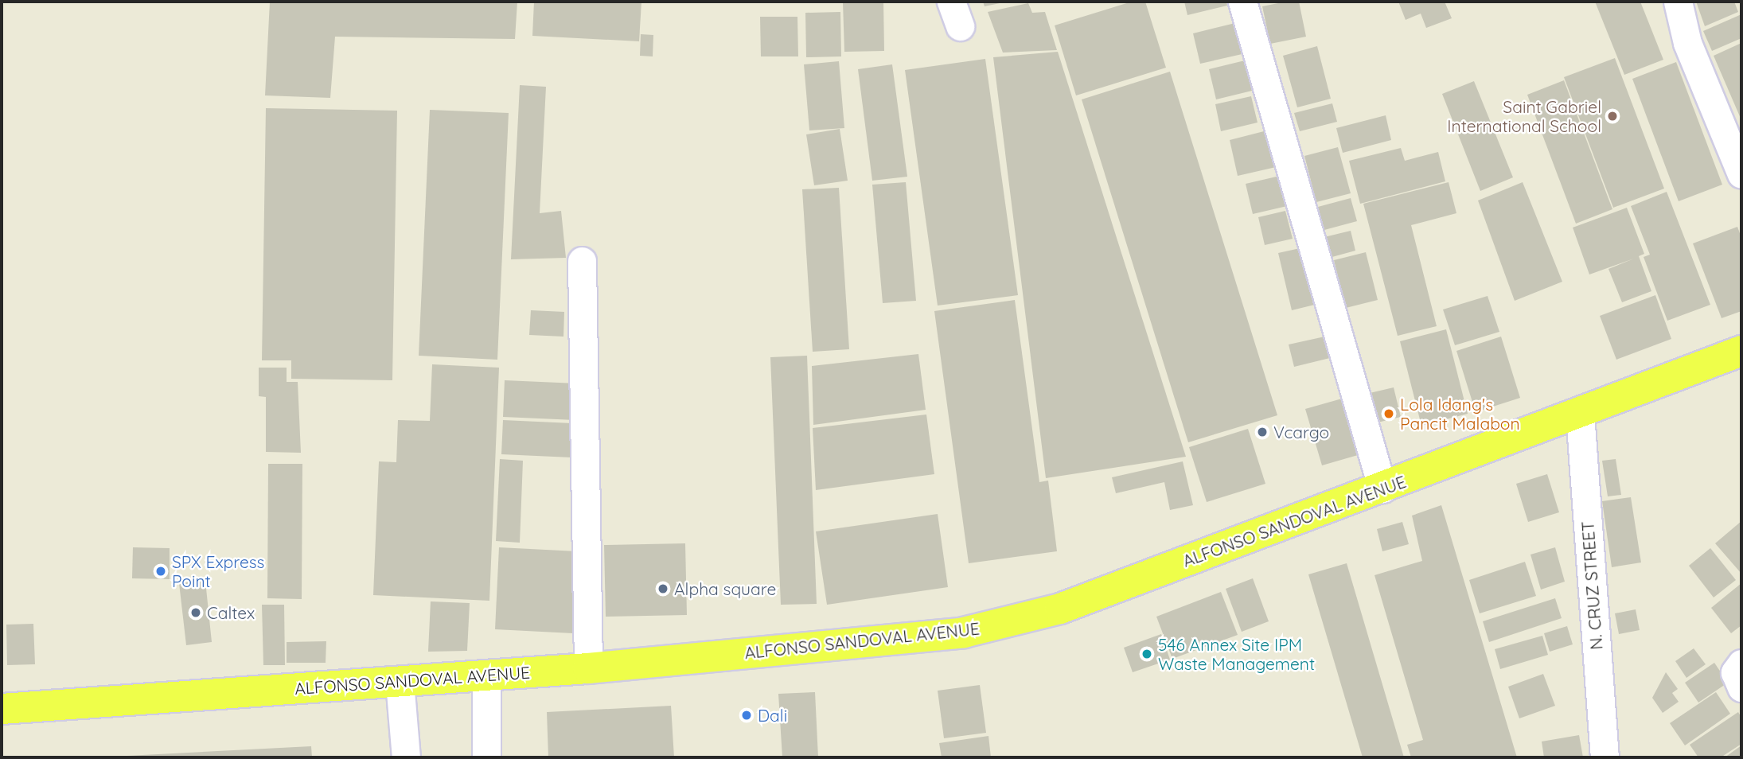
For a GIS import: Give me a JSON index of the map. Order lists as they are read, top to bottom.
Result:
{
  "streets": {
    "main road": ["ALFONSO SANDOVAL AVENUE"],
    "street": ["N. CRUZ STREET"]
  },
  "crossings": [
    ["ALFONSO SANDOVAL AVENUE", "N. CRUZ STREET"]
  ],
  "places": [
    "Saint Gabriel International School",
    "Lola Idang's Pancit Malabon",
    "Vcargo",
    "SPX Express Point",
    "Alpha square",
    "Caltex",
    "546 Annex Site IPM Waste Management",
    "Dali"
  ]
}
